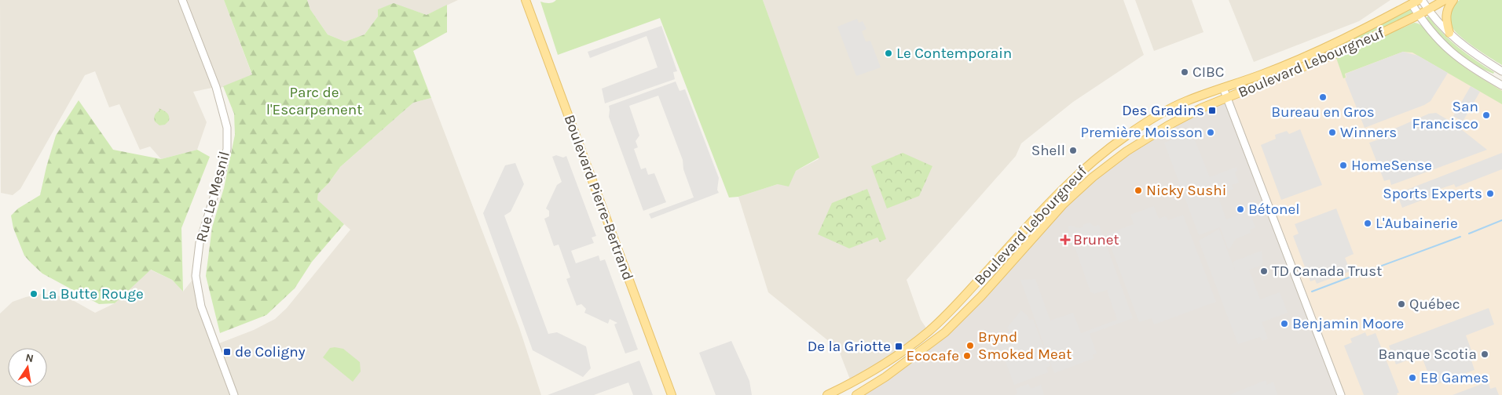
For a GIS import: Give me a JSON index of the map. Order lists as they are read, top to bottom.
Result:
{
  "streets": {
    "main road": ["Boulevard Lebourgneuf", "Boulevard Pierre-Bertrand"],
    "street": ["Rue Le Mesnil"]
  },
  "parks": ["Parc de l'Escarpement"],
  "places": {
    "other": [
      "Le Contemporain",
      "CIBC",
      "Bureau en Gros",
      "San Francisco",
      "Première Moisson",
      "Winners",
      "Shell",
      "HomeSense",
      "Nicky Sushi",
      "Sports Experts",
      "Bétonel",
      "L'Aubainerie",
      "TD Canada Trust",
      "La Butte Rouge",
      "Québec",
      "Benjamin Moore",
      "Brynd Smoked Meat",
      "Banque Scotia",
      "Ecocafe",
      "EB Games"
    ],
    "transit": ["Des Gradins", "De la Griotte", "de Coligny"],
    "health": ["Brunet"]
  },
  "north": "top"
}
